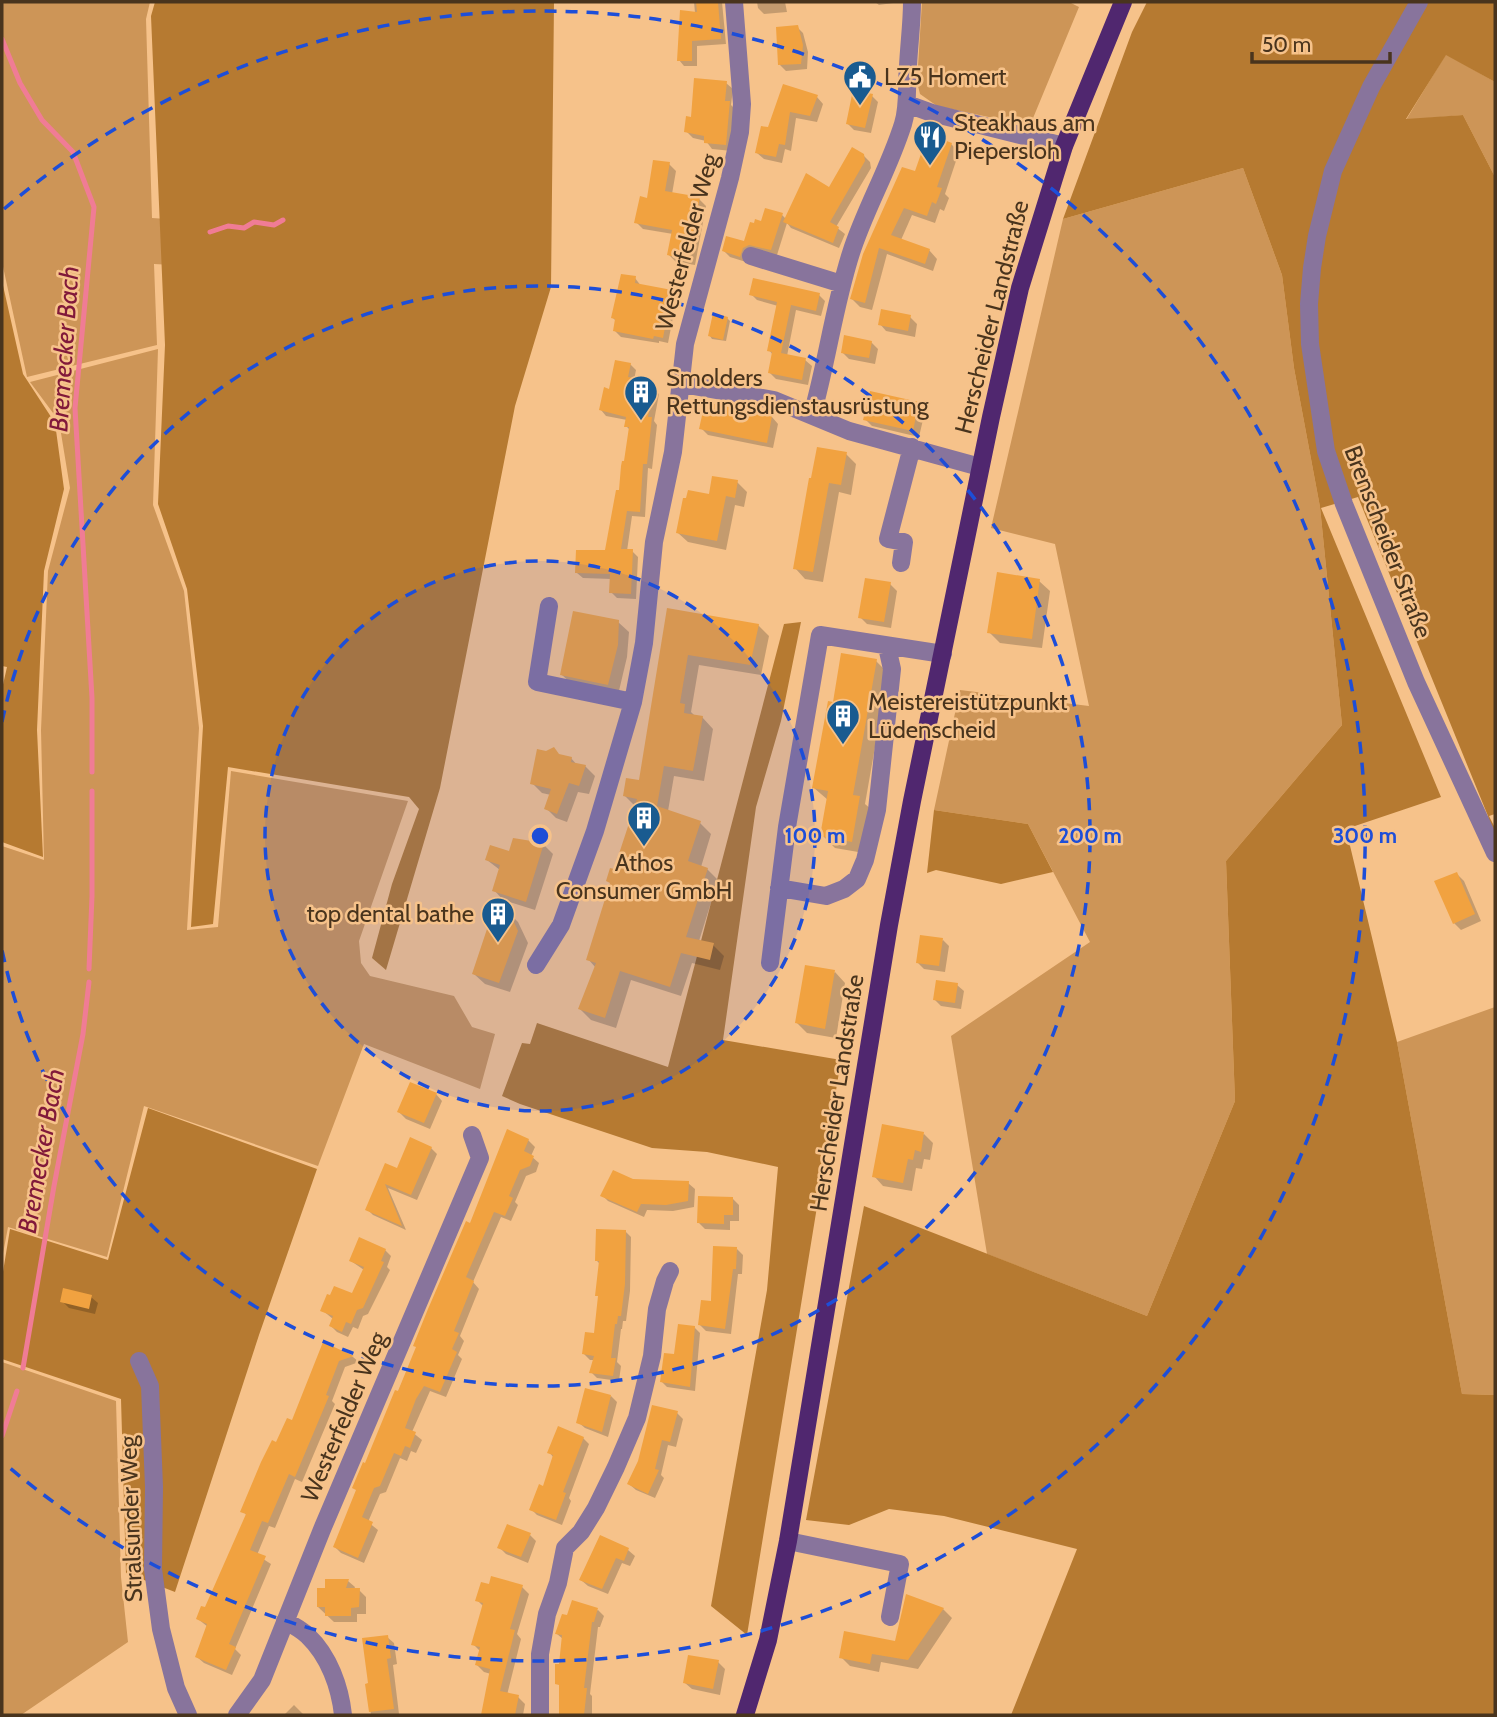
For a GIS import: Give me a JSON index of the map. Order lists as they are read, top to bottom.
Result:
{
  "streets": {
    "main road": ["Herscheider Landstraße"],
    "street": ["Westerfelder Weg", "Brenscheider Straße", "Stralsunder Weg"]
  },
  "water": ["Bremecker Bach"],
  "places": {
    "public building": ["LZ5 Homert"],
    "restaurant": ["Steakhaus am Piepersloh"],
    "building": [
      "Smolders Rettungsdienstausrüstung",
      "Meistereistützpunkt Lüdenscheid",
      "Athos Consumer GmbH",
      "top dental bathe"
    ]
  },
  "scale_bar": "50 m",
  "rings": ["100 m", "200 m", "300 m"]
}
